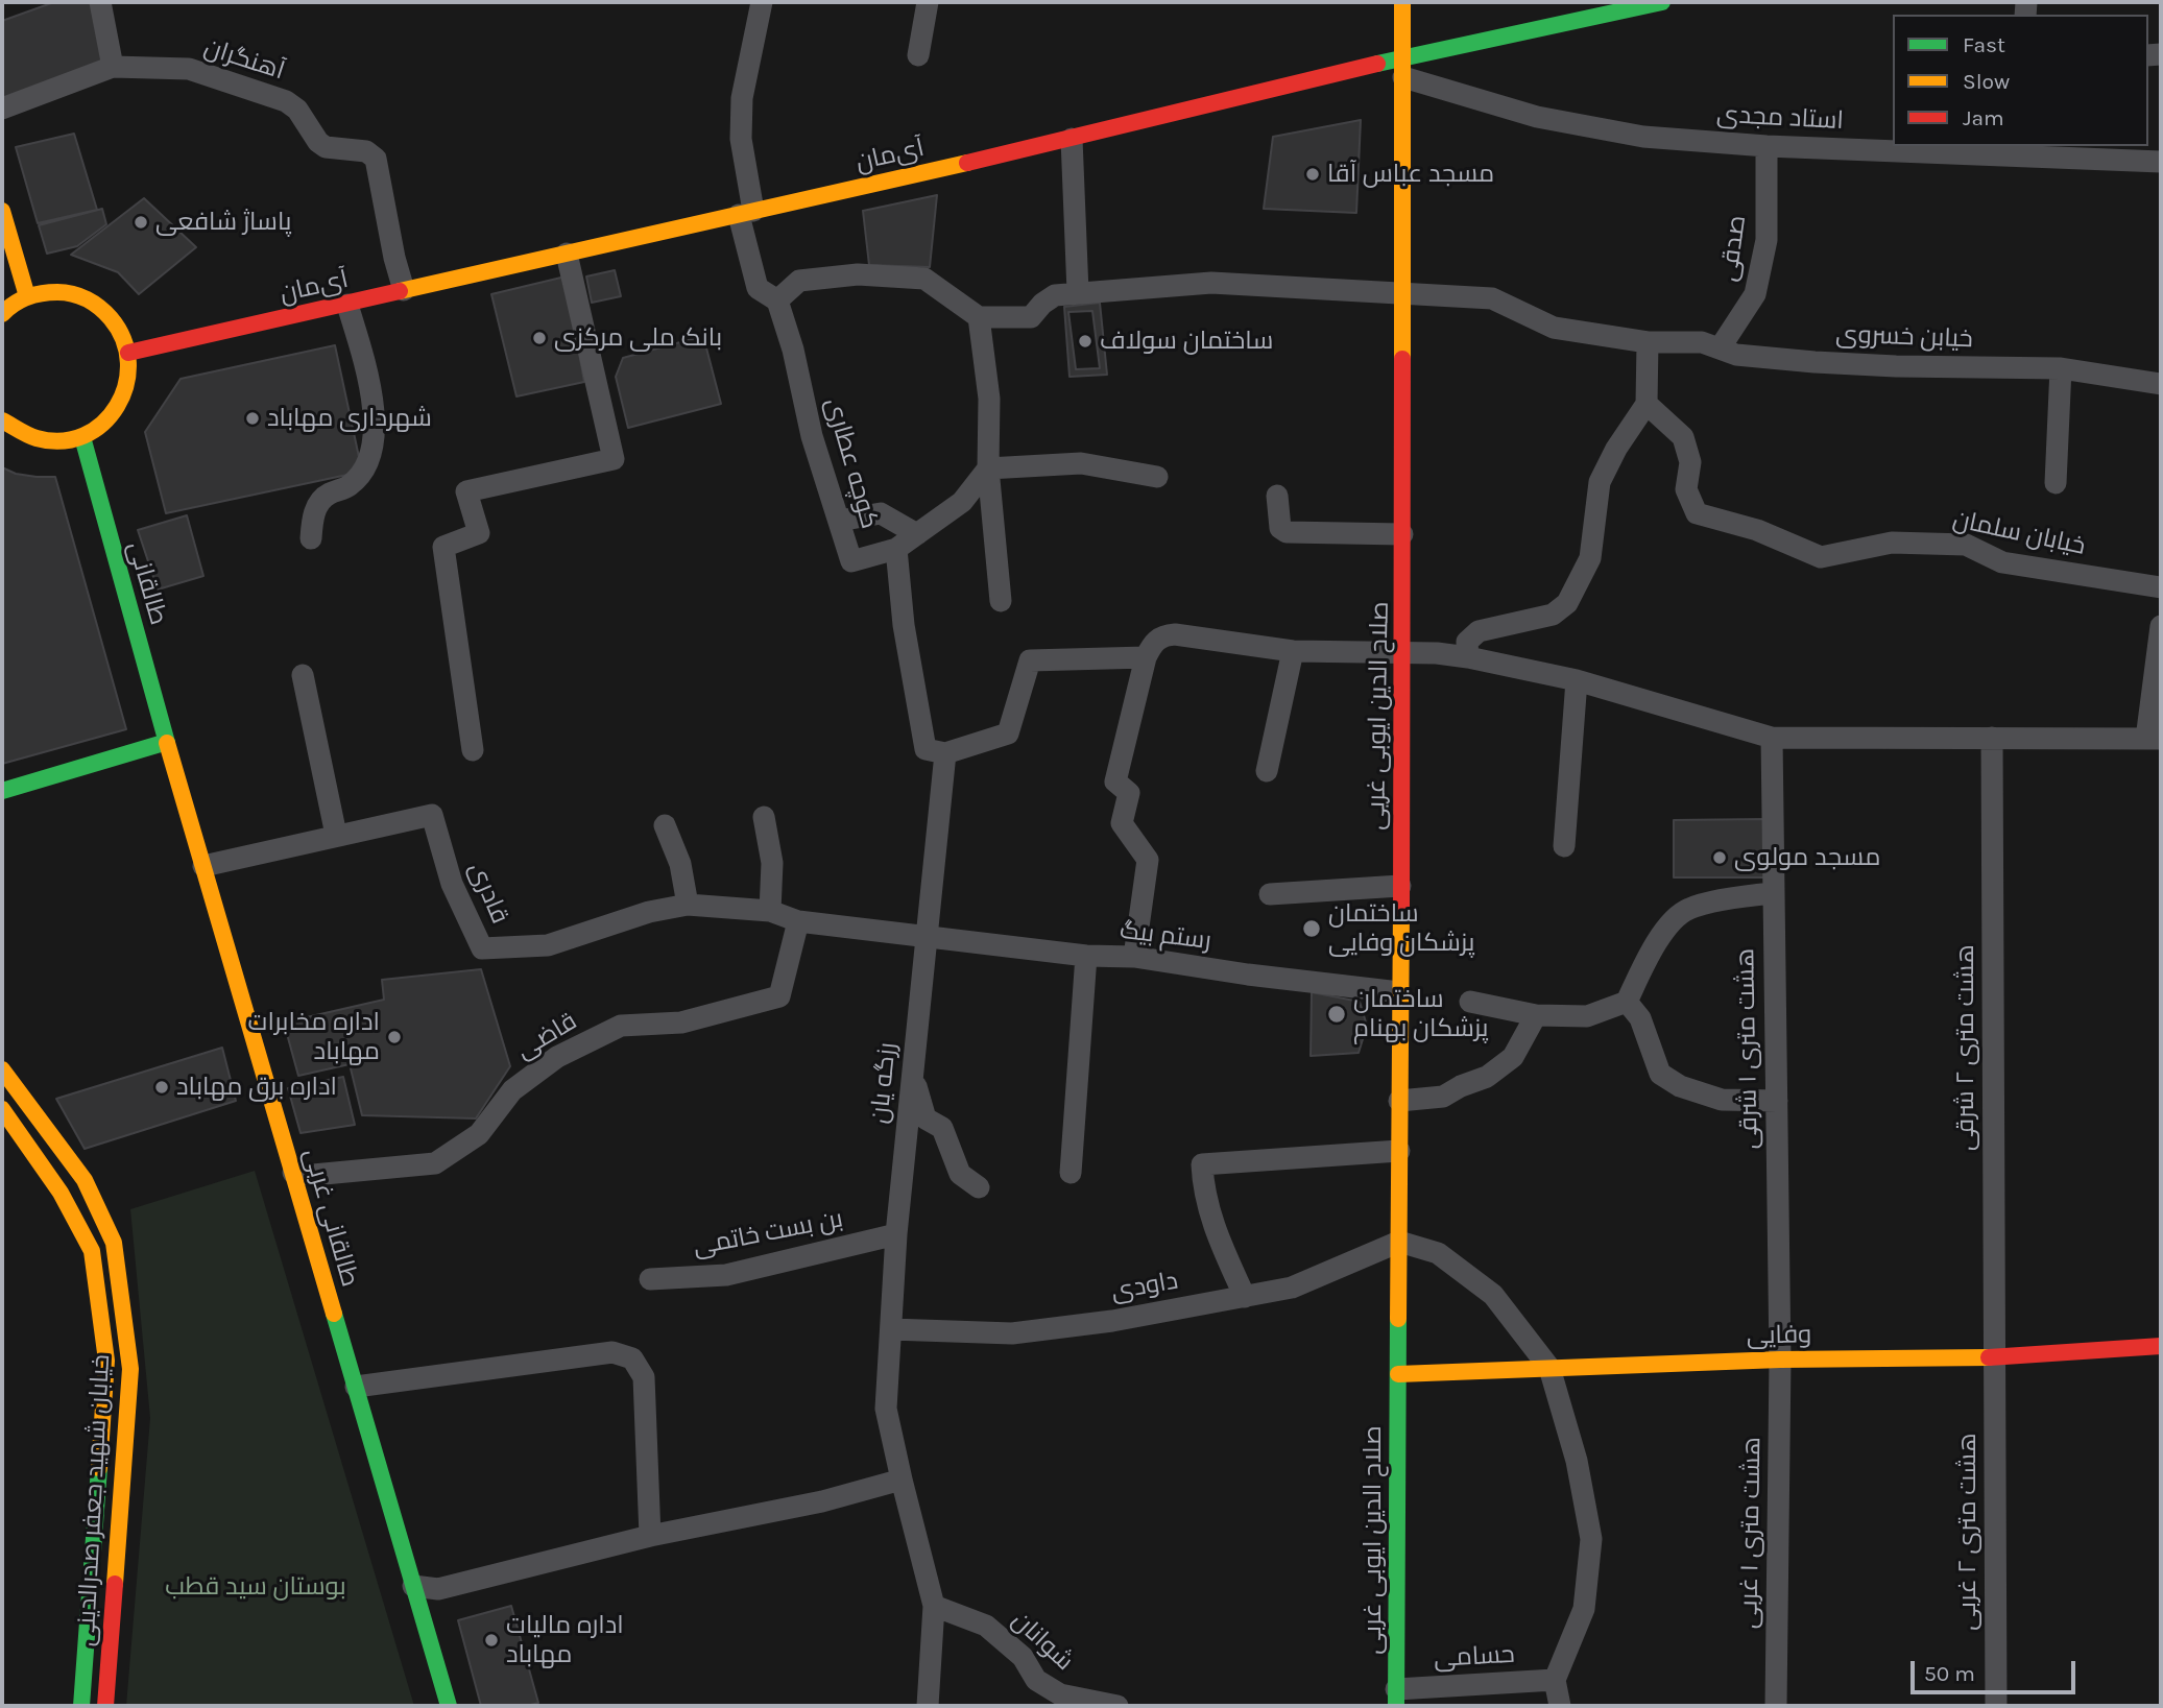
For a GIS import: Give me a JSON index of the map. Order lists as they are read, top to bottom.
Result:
{
  "streets": {
    "street": [
      "آهنگران",
      "استاد مجدی",
      "آی‌مان",
      "صدقی",
      "خیابن خسروی",
      "کوچه عطاری",
      "خیابان سلمان",
      "طالقانی",
      "صلاح الدین ایوبی غریی",
      "قادری",
      "رستم بیگ",
      "قاضی",
      "هشت متری ۲ شرقی",
      "هشت متری ۱ شرقی",
      "رزگه یان",
      "طالقانی غربی",
      "بن بست خاتمی",
      "داودی",
      "وفایی",
      "خیابان شهید جعفر صدرالدینی",
      "هشت متری ۲ غربی",
      "هشت متری ۱ غربی",
      "صلاح الدین ایوبی غربی",
      "شوانان",
      "حسامی"
    ]
  },
  "crossings": [
    ["آهنگران", "آی‌مان"],
    ["استاد مجدی", "آی‌مان"],
    ["استاد مجدی", "صدقی"],
    ["استاد مجدی", "صلاح الدین ایوبی غریی"],
    ["آی‌مان", "کوچه عطاری"],
    ["آی‌مان", "صلاح الدین ایوبی غریی"],
    ["صدقی", "خیابن خسروی"],
    ["خیابن خسروی", "صلاح الدین ایوبی غریی"],
    ["کوچه عطاری", "رزگه یان"],
    ["طالقانی", "طالقانی غربی"],
    ["صلاح الدین ایوبی غریی", "رستم بیگ"],
    ["صلاح الدین ایوبی غریی", "داودی"],
    ["صلاح الدین ایوبی غریی", "وفایی"],
    ["صلاح الدین ایوبی غریی", "صلاح الدین ایوبی غربی"],
    ["قادری", "رستم بیگ"],
    ["قادری", "قاضی"],
    ["قادری", "طالقانی غربی"],
    ["رستم بیگ", "قاضی"],
    ["رستم بیگ", "رزگه یان"],
    ["قاضی", "طالقانی غربی"],
    ["هشت متری ۲ شرقی", "وفایی"],
    ["هشت متری ۲ شرقی", "هشت متری ۲ غربی"],
    ["هشت متری ۱ شرقی", "وفایی"],
    ["هشت متری ۱ شرقی", "هشت متری ۱ غربی"],
    ["رزگه یان", "بن بست خاتمی"],
    ["رزگه یان", "داودی"],
    ["رزگه یان", "شوانان"],
    ["وفایی", "هشت متری ۲ غربی"],
    ["وفایی", "هشت متری ۱ غربی"],
    ["وفایی", "صلاح الدین ایوبی غربی"],
    ["صلاح الدین ایوبی غربی", "حسامی"]
  ],
  "parks": ["بوستان سید قطب"],
  "places": [
    "مسجد عباس آقا",
    "پاساژ شافعی",
    "بانک ملی مرکزی",
    "ساختمان سولاف",
    "شهرداری مهاباد",
    "مسجد مولوی",
    "ساختمان پزشکان وفایی",
    "ساختمان پزشکان بهنام",
    "اداره مخابرات مهاباد",
    "اداره برق مهاباد",
    "اداره مالیات مهاباد"
  ],
  "legend": ["Fast", "Slow", "Jam"],
  "scale_bar": "50 m"
}
